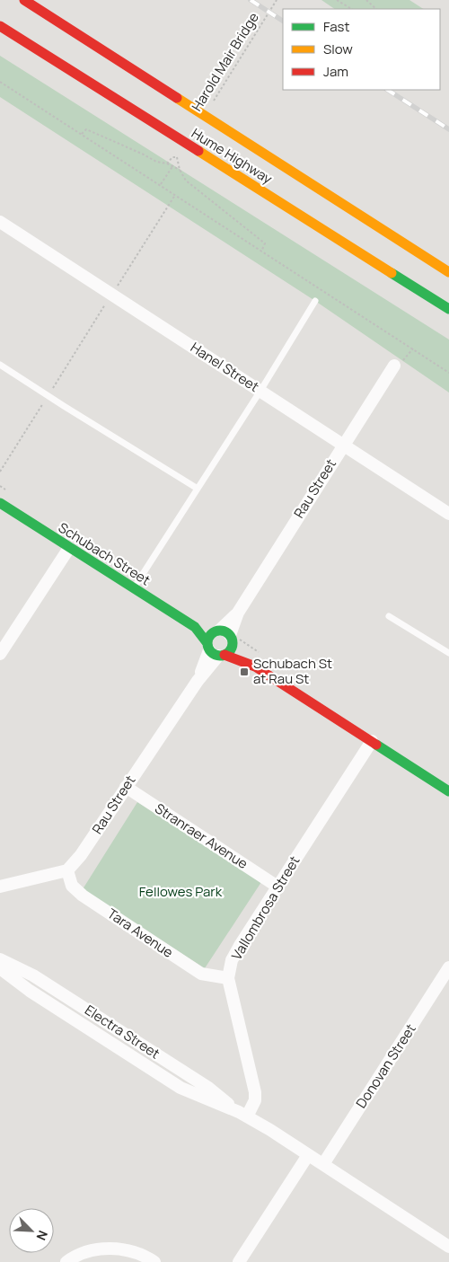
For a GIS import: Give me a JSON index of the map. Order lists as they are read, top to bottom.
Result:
{
  "streets": {
    "main road": ["Hume Highway", "Schubach Street"],
    "street": [
      "Hanel Street",
      "Rau Street",
      "Stranraer Avenue",
      "Vallombrosa Street",
      "Tara Avenue",
      "Electra Street",
      "Donovan Street"
    ],
    "path": ["Harold Mair Bridge"]
  },
  "crossings": [
    ["Hanel Street", "Rau Street"],
    ["Rau Street", "Schubach Street"],
    ["Rau Street", "Stranraer Avenue"],
    ["Rau Street", "Tara Avenue"],
    ["Stranraer Avenue", "Vallombrosa Street"],
    ["Vallombrosa Street", "Tara Avenue"],
    ["Vallombrosa Street", "Electra Street"],
    ["Electra Street", "Donovan Street"]
  ],
  "parks": ["Fellowes Park"],
  "places": {
    "transit": ["Schubach St at Rau St"]
  },
  "legend": ["Fast", "Slow", "Jam"],
  "north": "bottom right"
}
